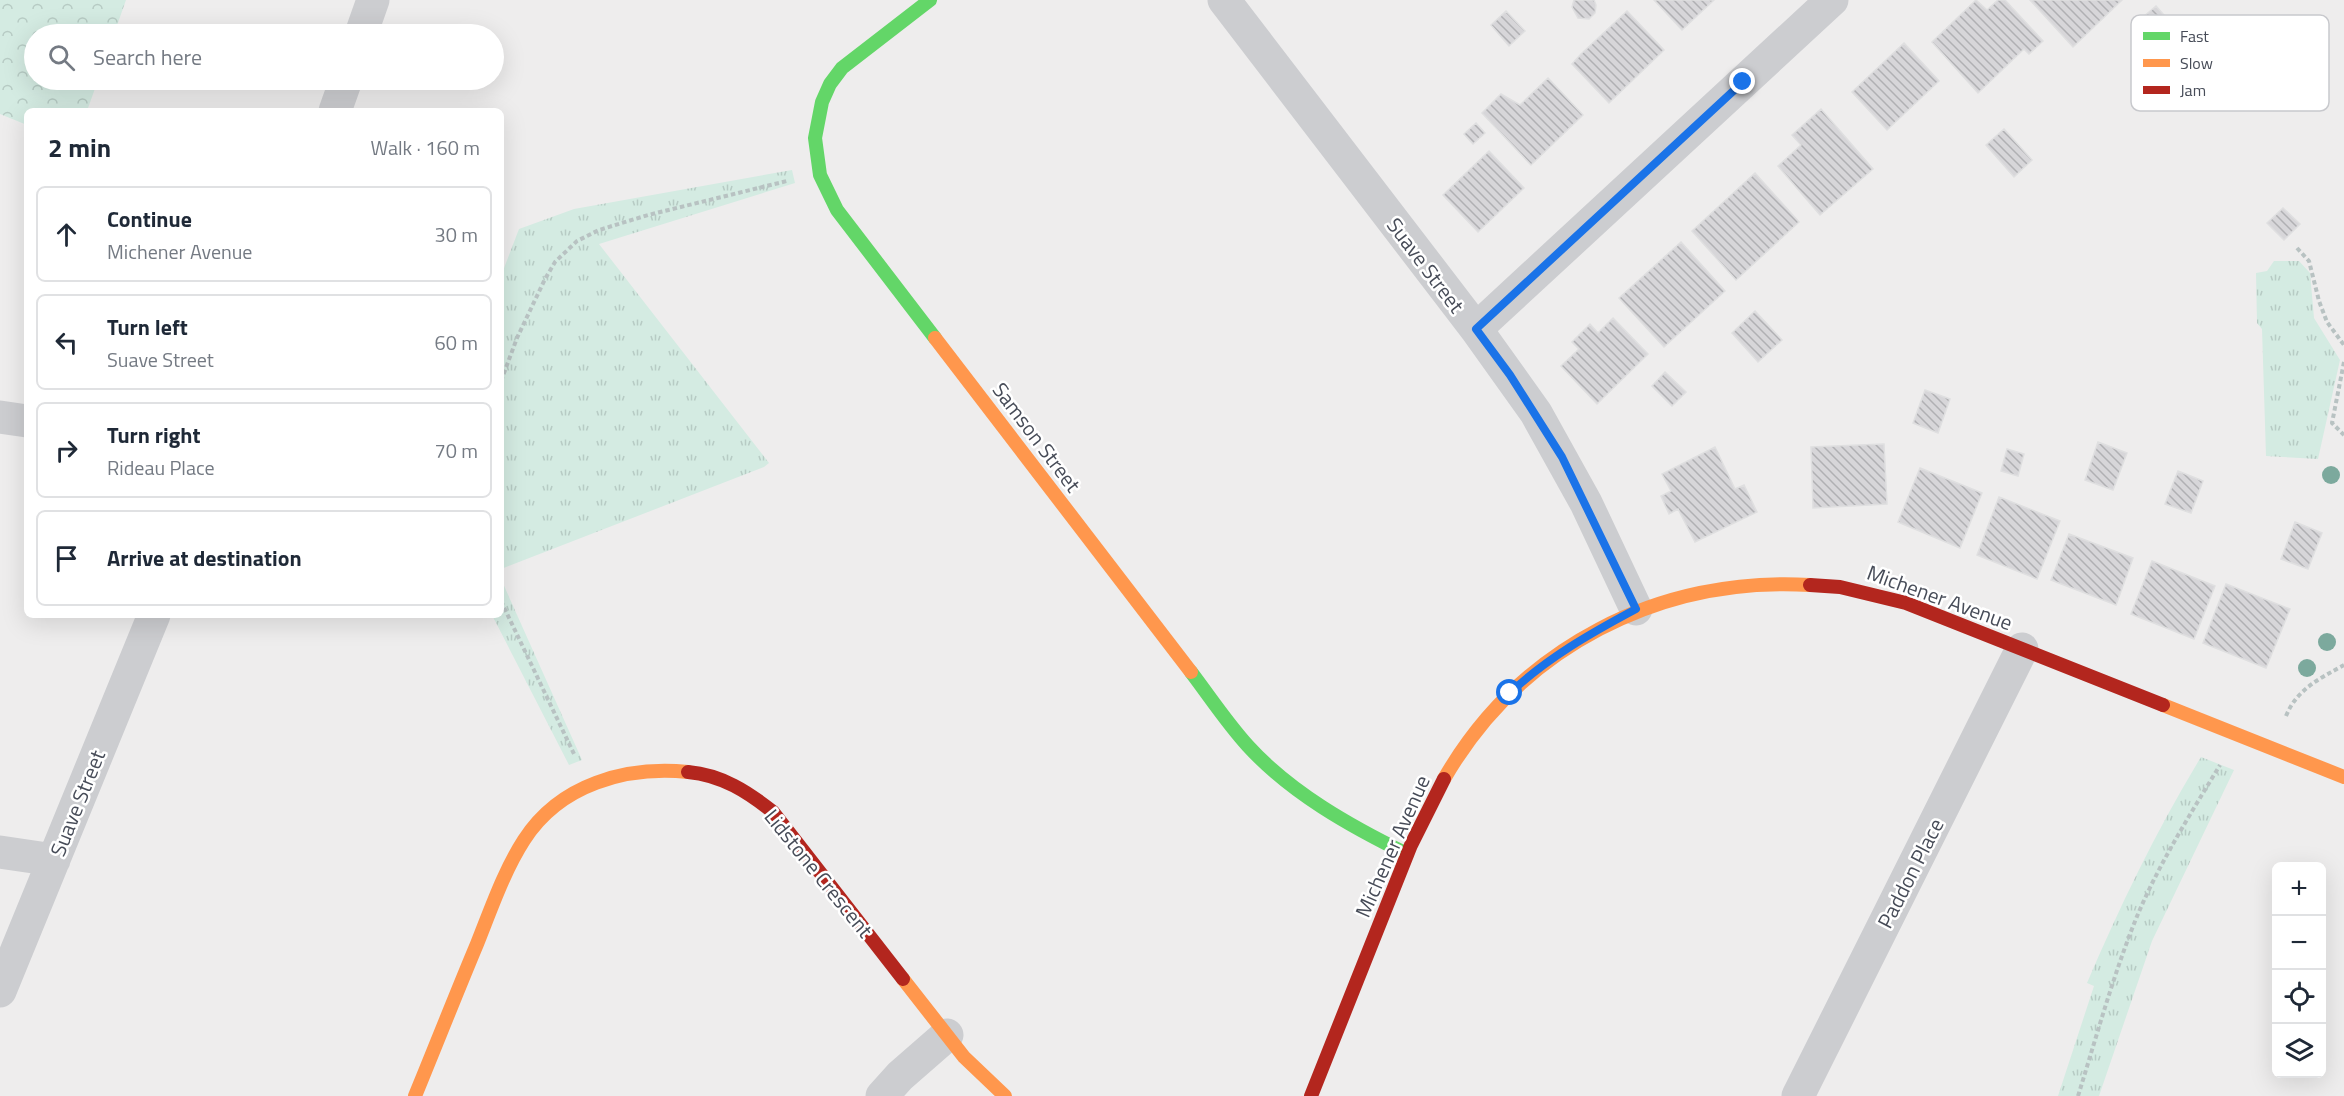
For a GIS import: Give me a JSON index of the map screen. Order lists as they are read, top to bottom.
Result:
{
  "streets": {
    "street": [
      "Suave Street",
      "Samson Street",
      "Michener Avenue",
      "Lidstone Crescent",
      "Paddon Place"
    ]
  },
  "crossings": [
    ["Suave Street", "Michener Avenue"],
    ["Samson Street", "Michener Avenue"],
    ["Michener Avenue", "Paddon Place"]
  ],
  "legend": ["Fast", "Slow", "Jam"],
  "page": {
    "search": "Search here",
    "heading": ["2 min", "Walk · 160 m"],
    "list": [
      ["Continue", "Michener Avenue", "30 m"],
      ["Turn left", "Suave Street", "60 m"],
      ["Turn right", "Rideau Place", "70 m"],
      "Arrive at destination"
    ],
    "map_buttons": ["+", "−"]
  }
}
